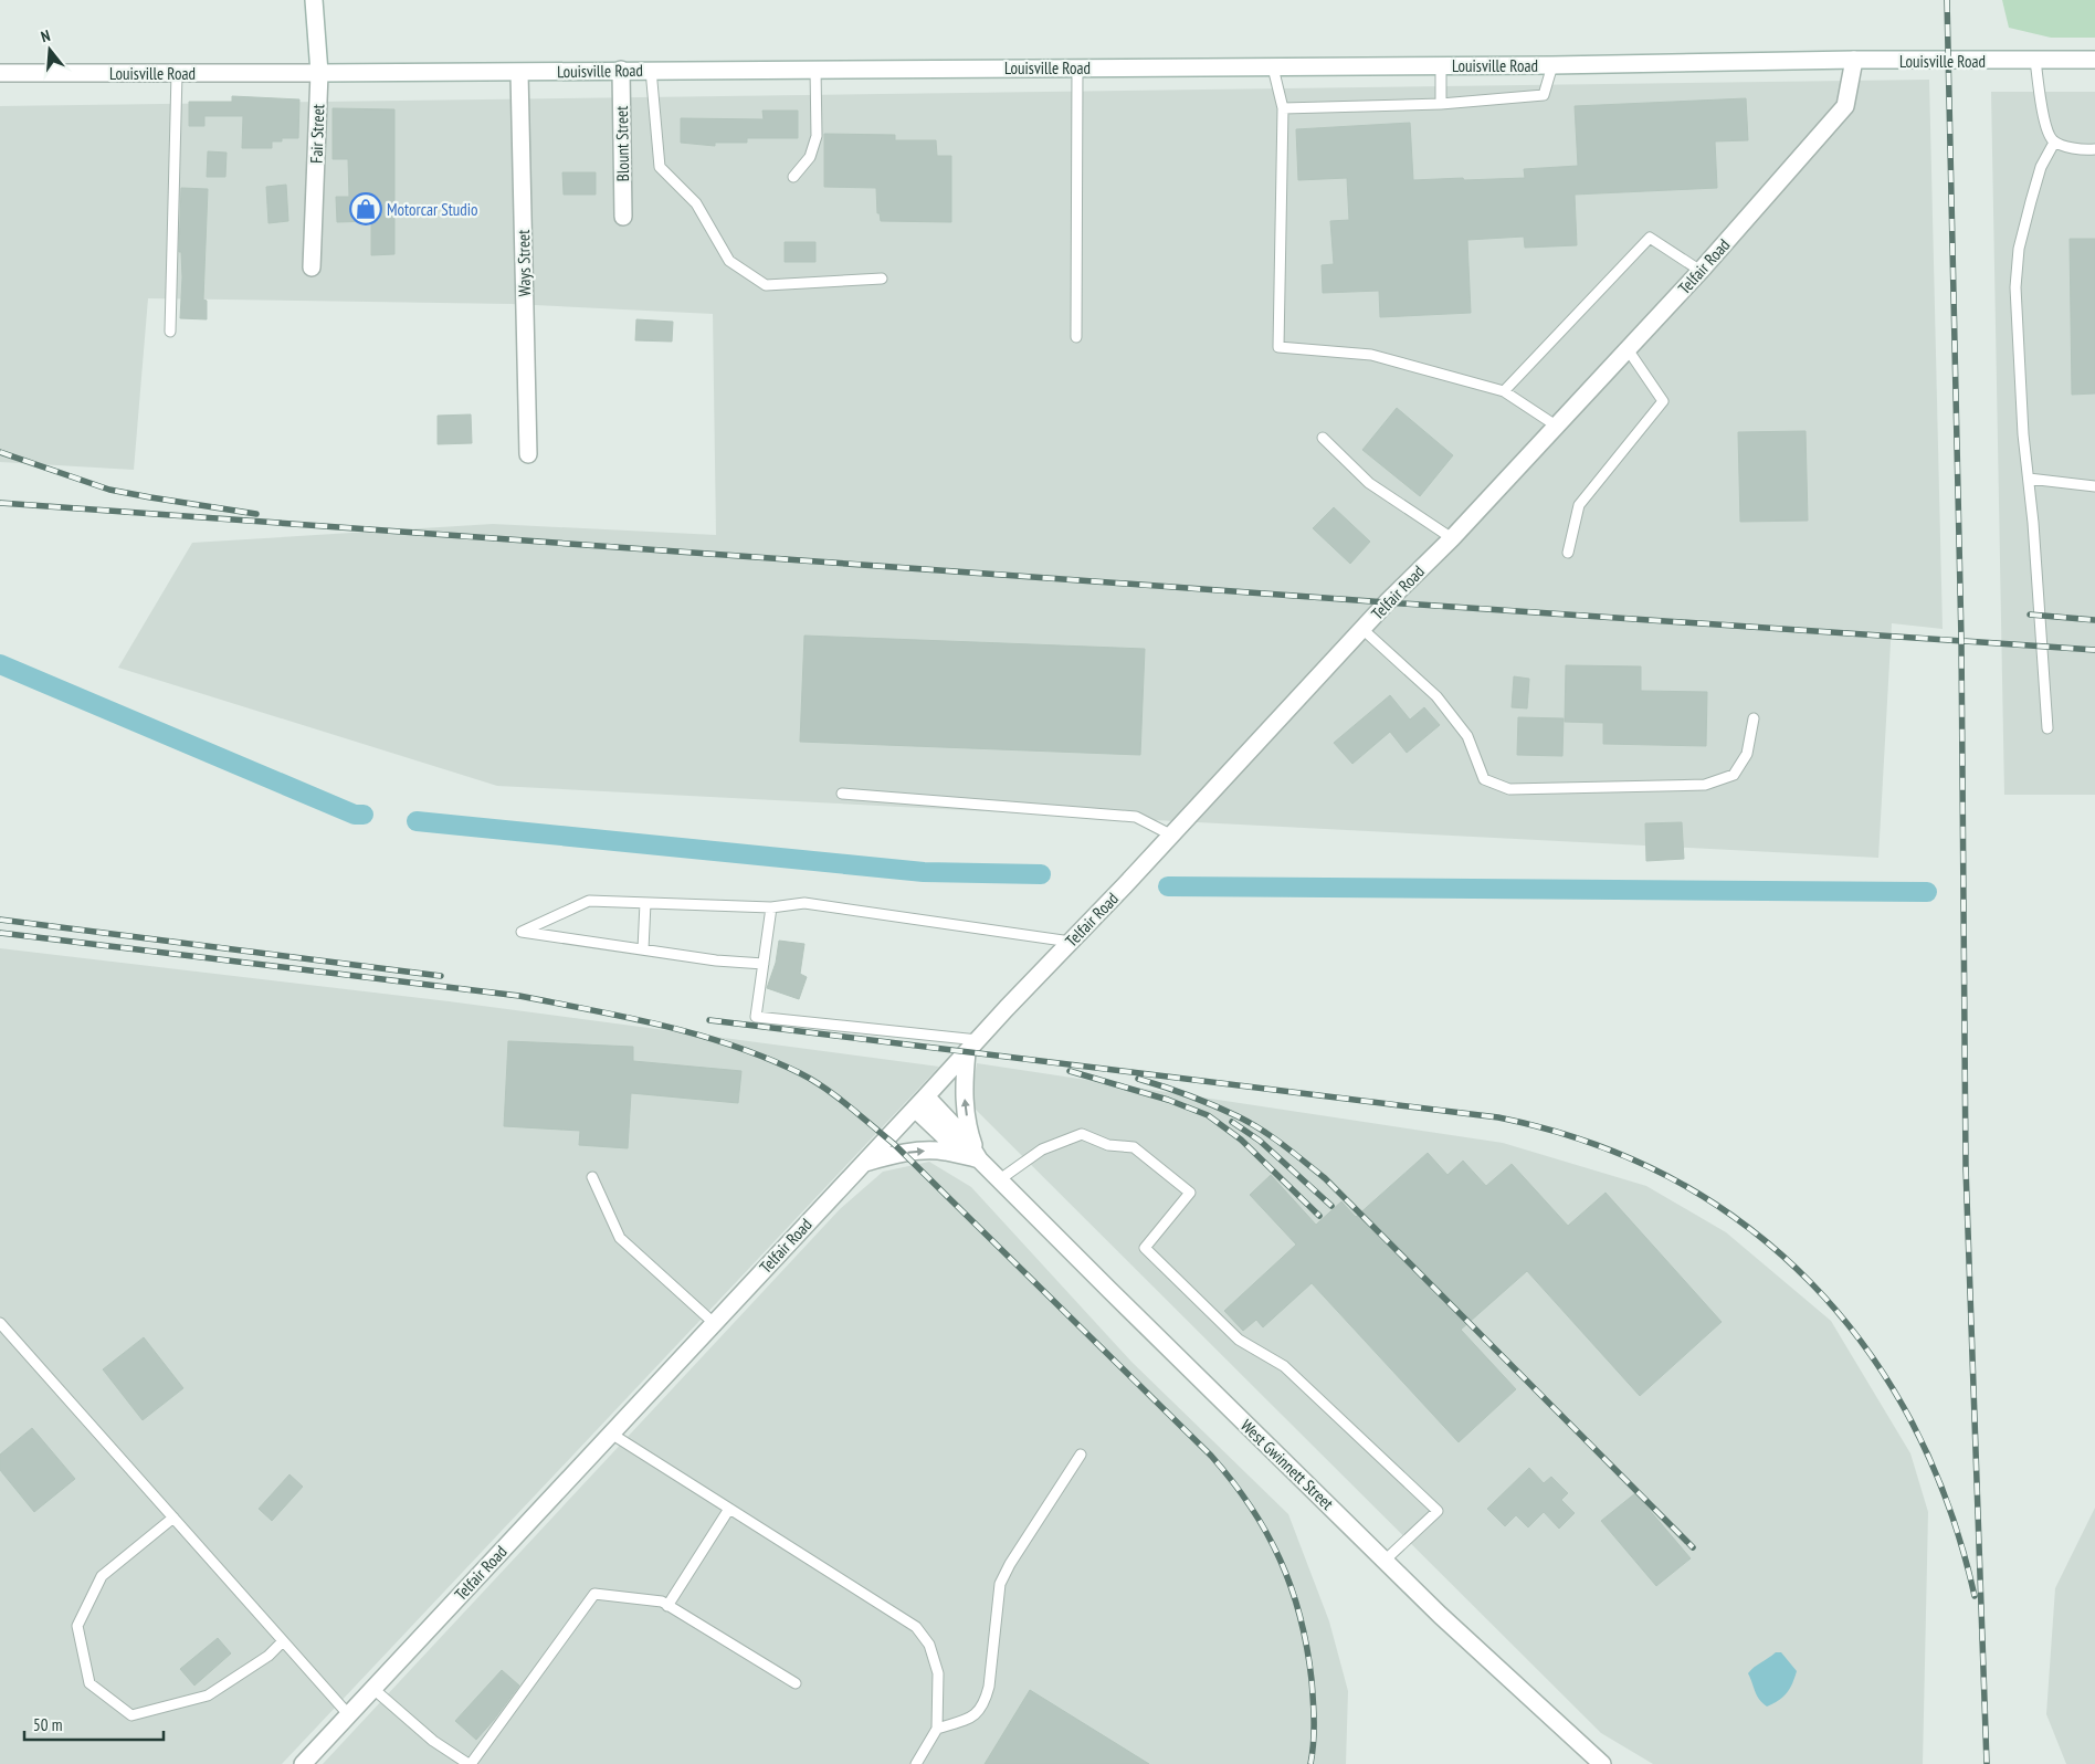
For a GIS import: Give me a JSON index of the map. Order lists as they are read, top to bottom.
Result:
{
  "streets": {
    "street": [
      "Louisville Road",
      "Fair Street",
      "Blount Street",
      "Ways Street",
      "Telfair Road",
      "West Gwinnett Street"
    ]
  },
  "crossings": [
    ["Louisville Road", "Fair Street"],
    ["Louisville Road", "Blount Street"],
    ["Louisville Road", "Ways Street"],
    ["Louisville Road", "Telfair Road"],
    ["Telfair Road", "West Gwinnett Street"]
  ],
  "places": {
    "shop": ["Motorcar Studio"]
  },
  "scale_bar": "50 m",
  "north": "top"
}
